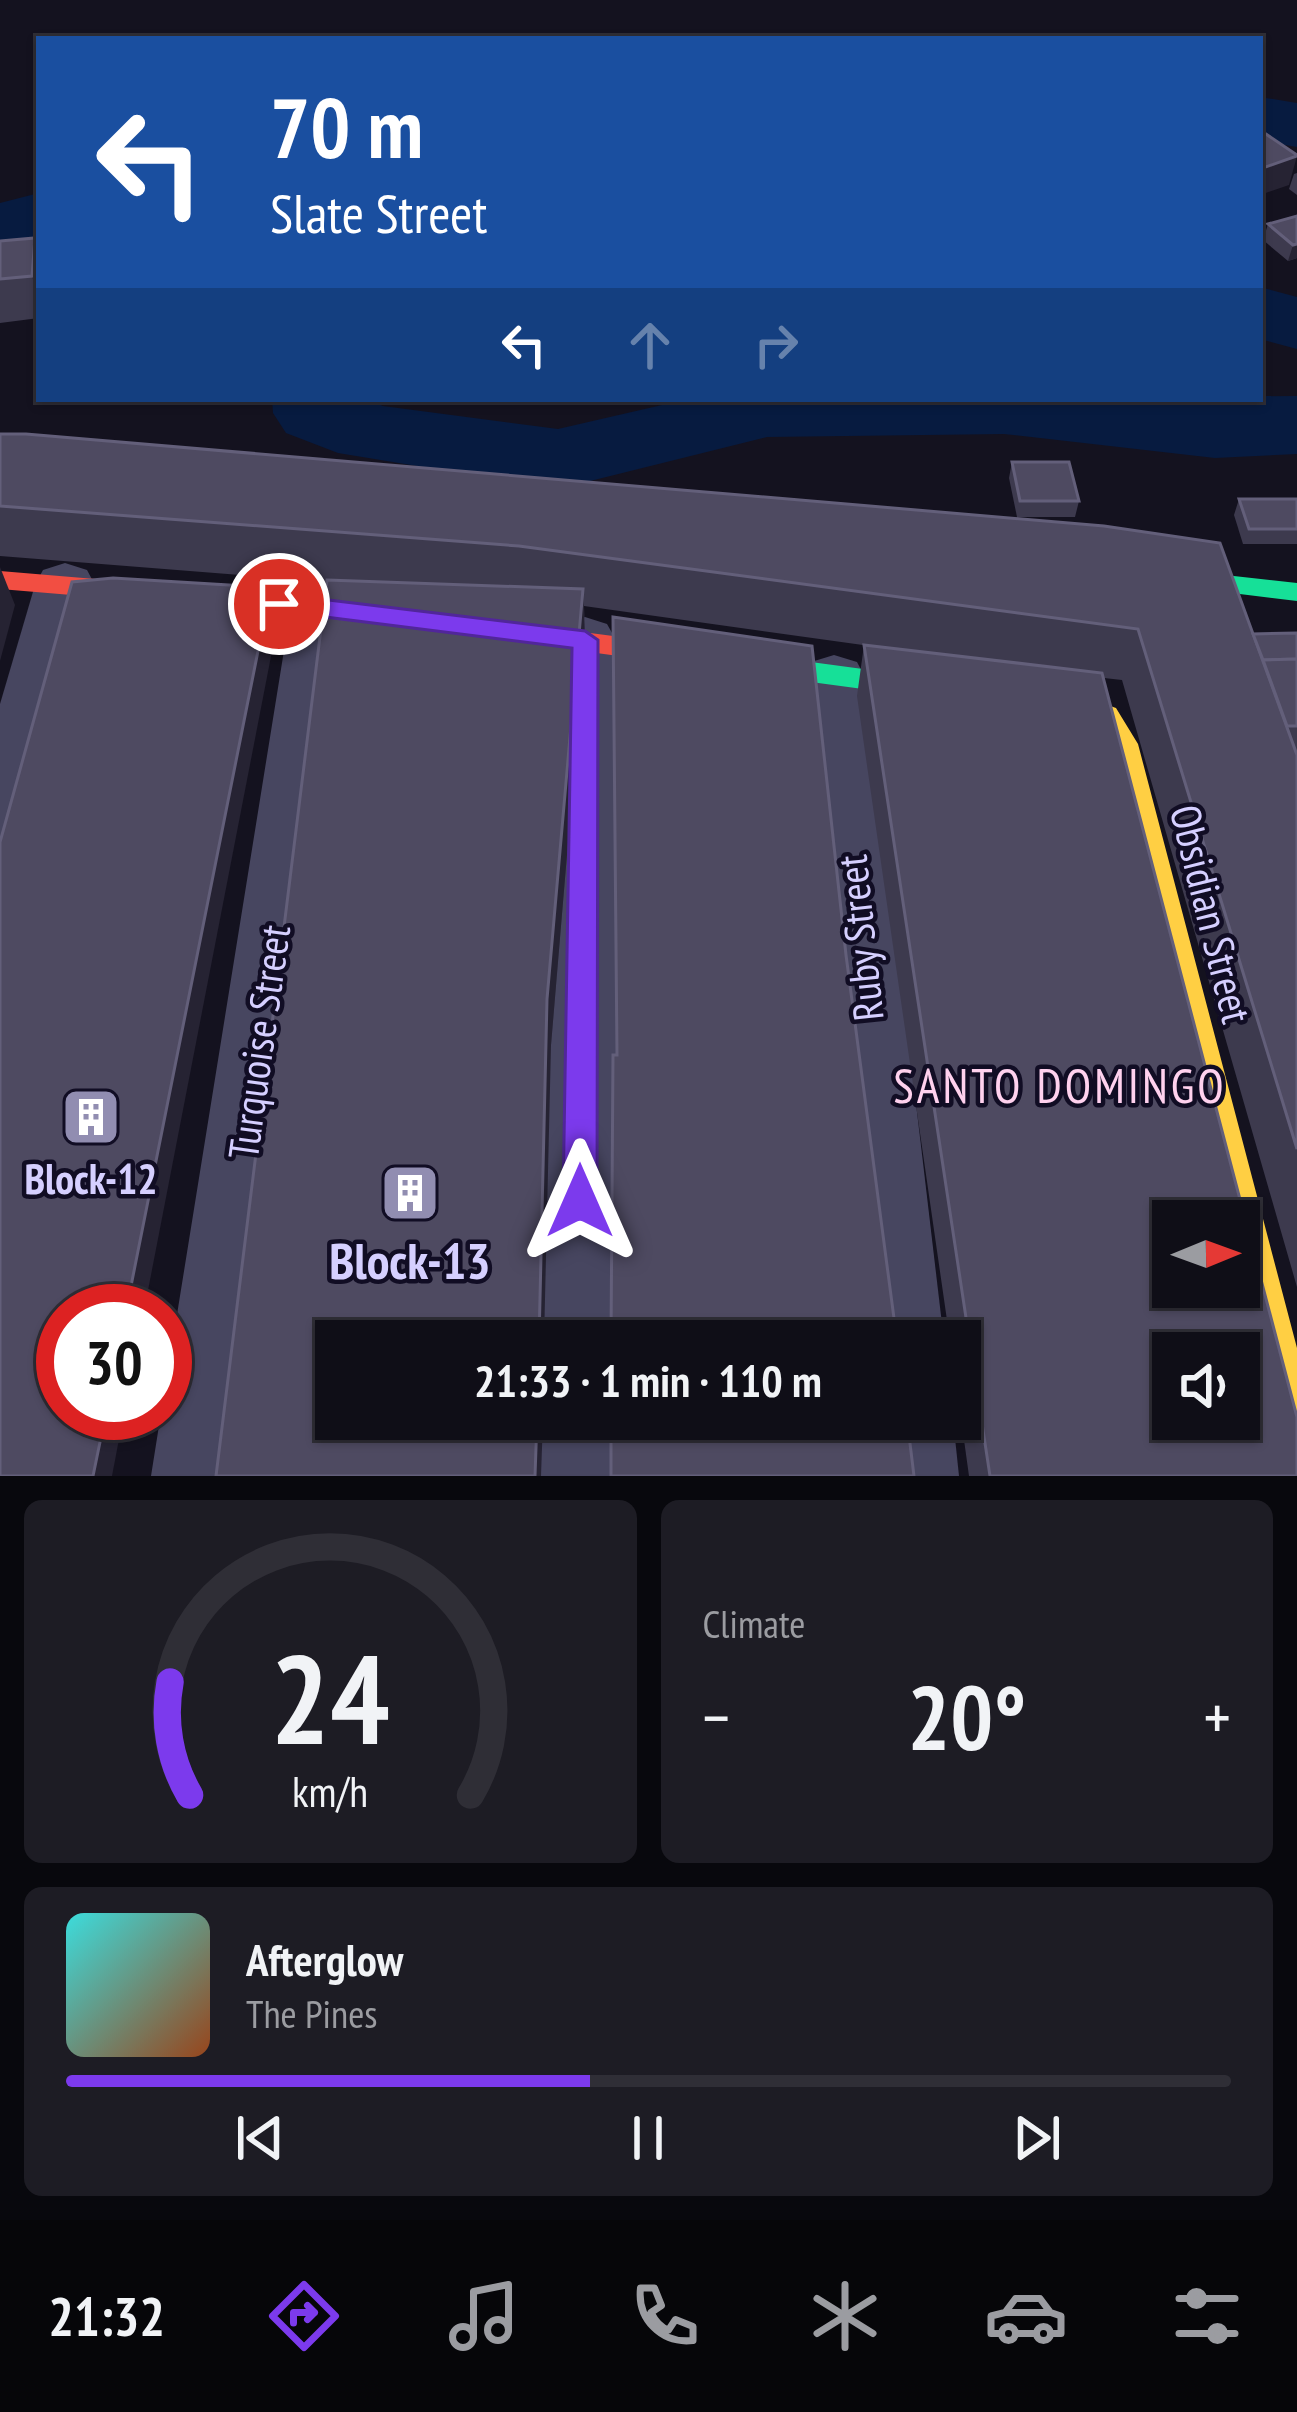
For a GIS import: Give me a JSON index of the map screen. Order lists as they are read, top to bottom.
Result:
{
  "streets": {
    "street": ["Obsidian Street", "Ruby Street", "Turquoise Street"]
  },
  "districts": ["SANTO DOMINGO"],
  "places": {
    "building": ["Block-12", "Block-13"]
  },
  "north": "right",
  "page": {
    "turn": ["70 m", "Slate Street"],
    "limit": "30",
    "trip": "21:33 · 1 min · 110 m",
    "tile": "Climate",
    "heat": ["−", "20°", "+"],
    "song": ["Afterglow", "The Pines"],
    "tabs": "21:32",
    "gauge": ["24", "km/h"]
  }
}
